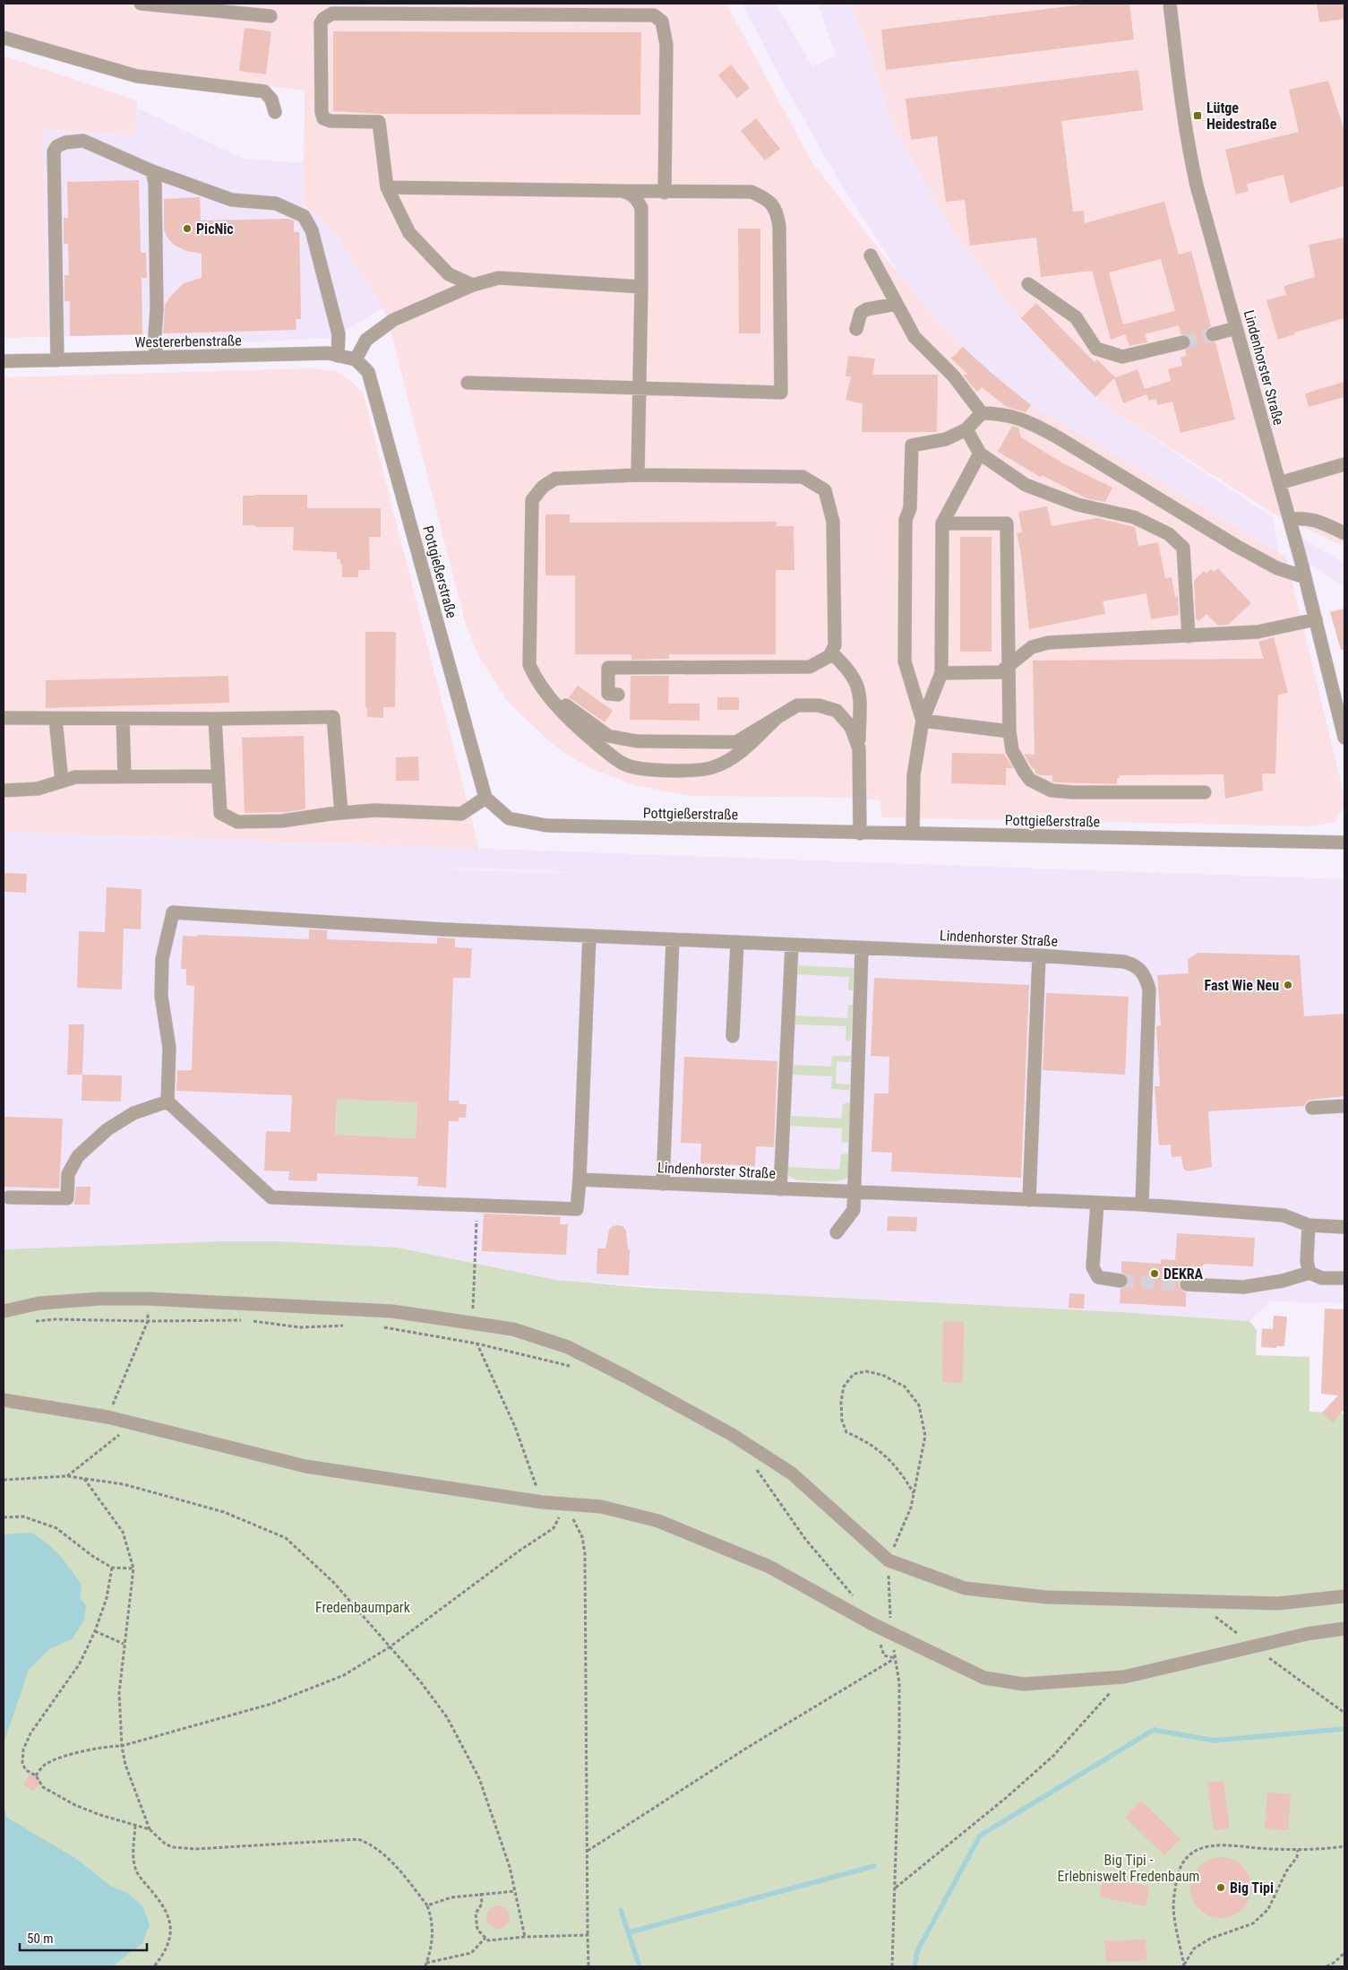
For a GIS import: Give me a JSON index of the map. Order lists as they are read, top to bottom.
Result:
{
  "streets": {
    "street": ["Westererbenstraße", "Lindenhorster Straße", "Pottgießerstraße"]
  },
  "crossings": [
    ["Westererbenstraße", "Pottgießerstraße"]
  ],
  "parks": ["Fredenbaumpark", "Big Tipi - Erlebniswelt Fredenbaum"],
  "places": {
    "transit": ["Lütge Heidestraße"],
    "other": [
      "PicNic",
      "Fast Wie Neu",
      "DEKRA",
      "Big Tipi"
    ]
  },
  "scale_bar": "50 m"
}
